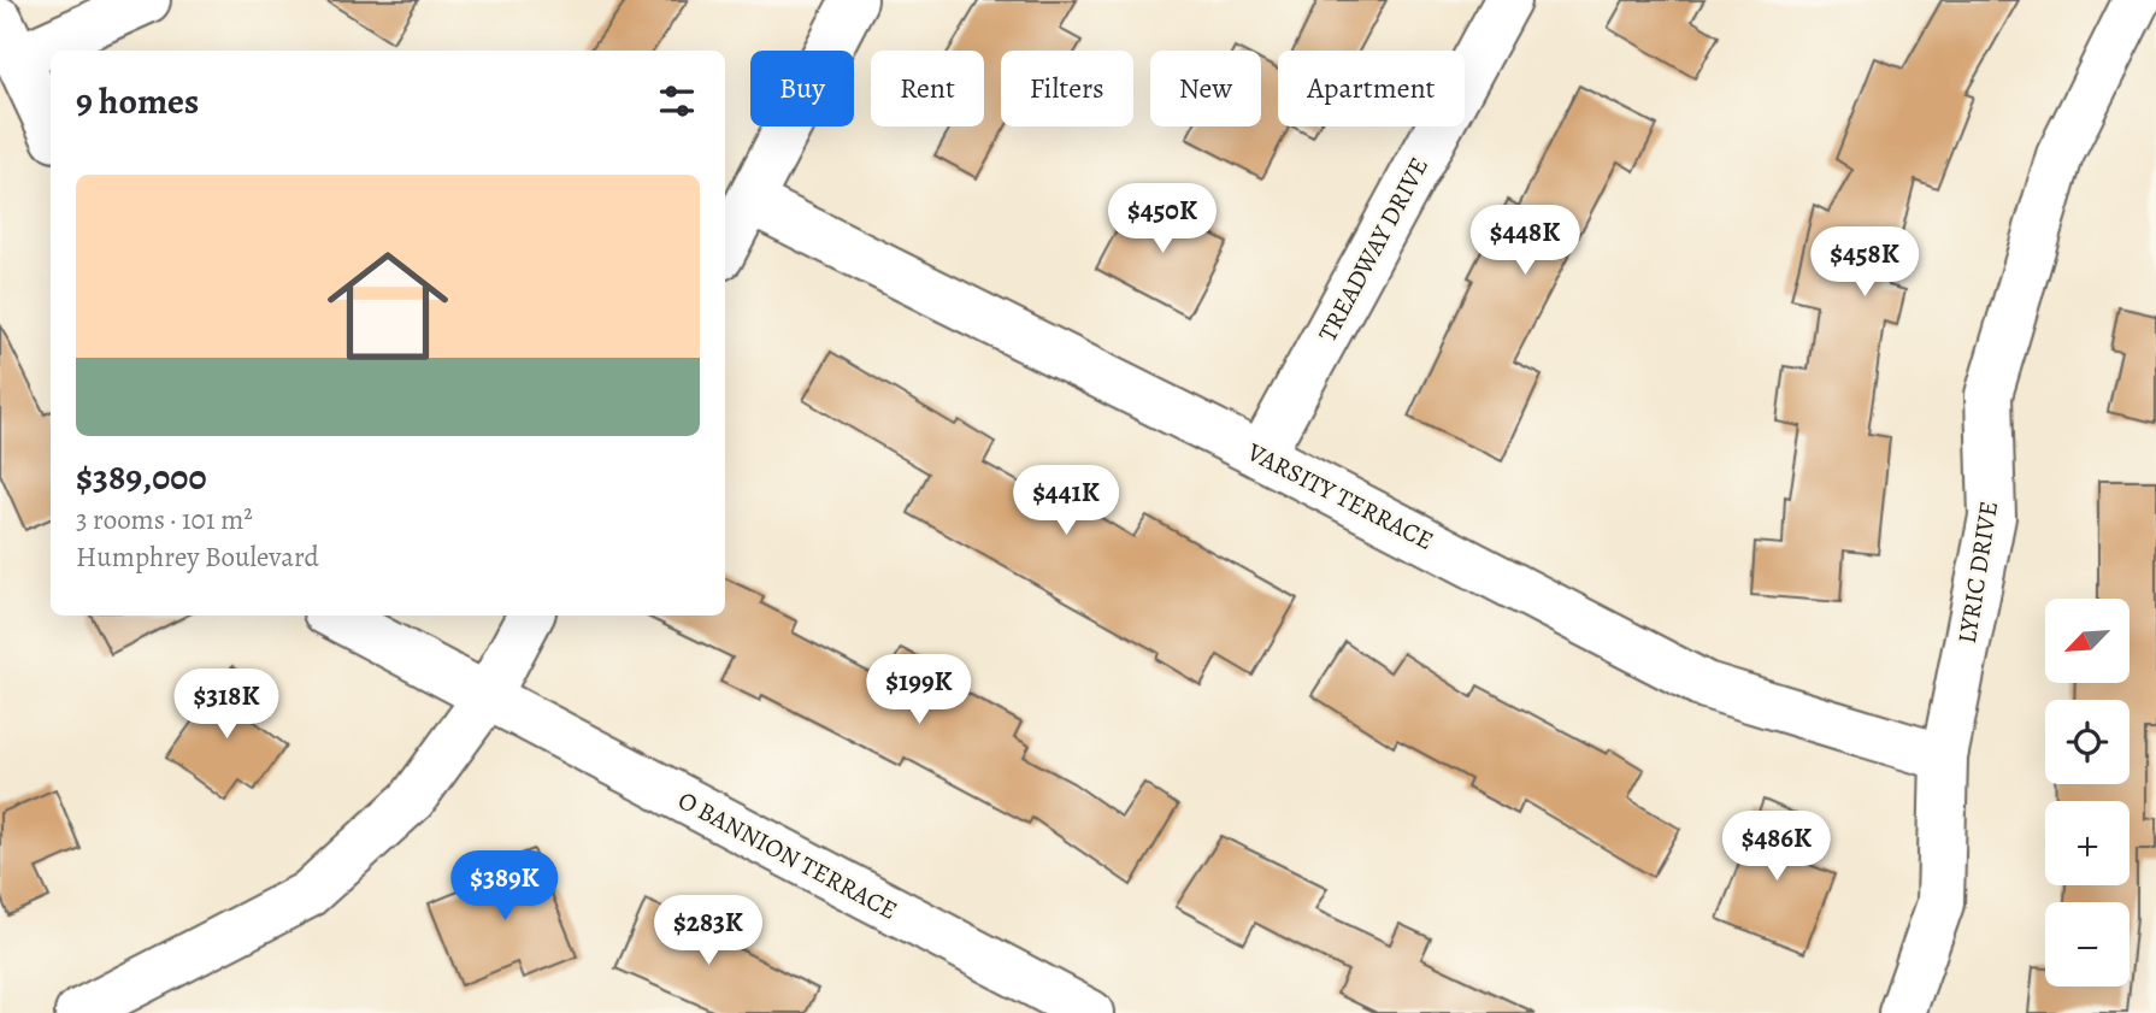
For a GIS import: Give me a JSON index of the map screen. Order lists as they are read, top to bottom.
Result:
{
  "streets": {
    "street": [
      "TREADWAY DRIVE",
      "VARSITY TERRACE",
      "LYRIC DRIVE",
      "O BANNION TERRACE"
    ]
  },
  "crossings": [
    ["TREADWAY DRIVE", "VARSITY TERRACE"],
    ["VARSITY TERRACE", "LYRIC DRIVE"]
  ],
  "north": "bottom left",
  "page": {
    "chip": [
      "Buy",
      "Rent",
      "Filters",
      "New",
      "Apartment"
    ],
    "heading": "9 homes",
    "list": [
      {
        "name": "$389,000",
        "note": "3 rooms · 101 m² · Humphrey Boulevard"
      }
    ],
    "price": [
      "$450K",
      "$448K",
      "$458K",
      "$441K",
      "$199K",
      "$318K",
      "$486K",
      "$389K",
      "$283K"
    ],
    "map_buttons": ["+", "−"]
  }
}
